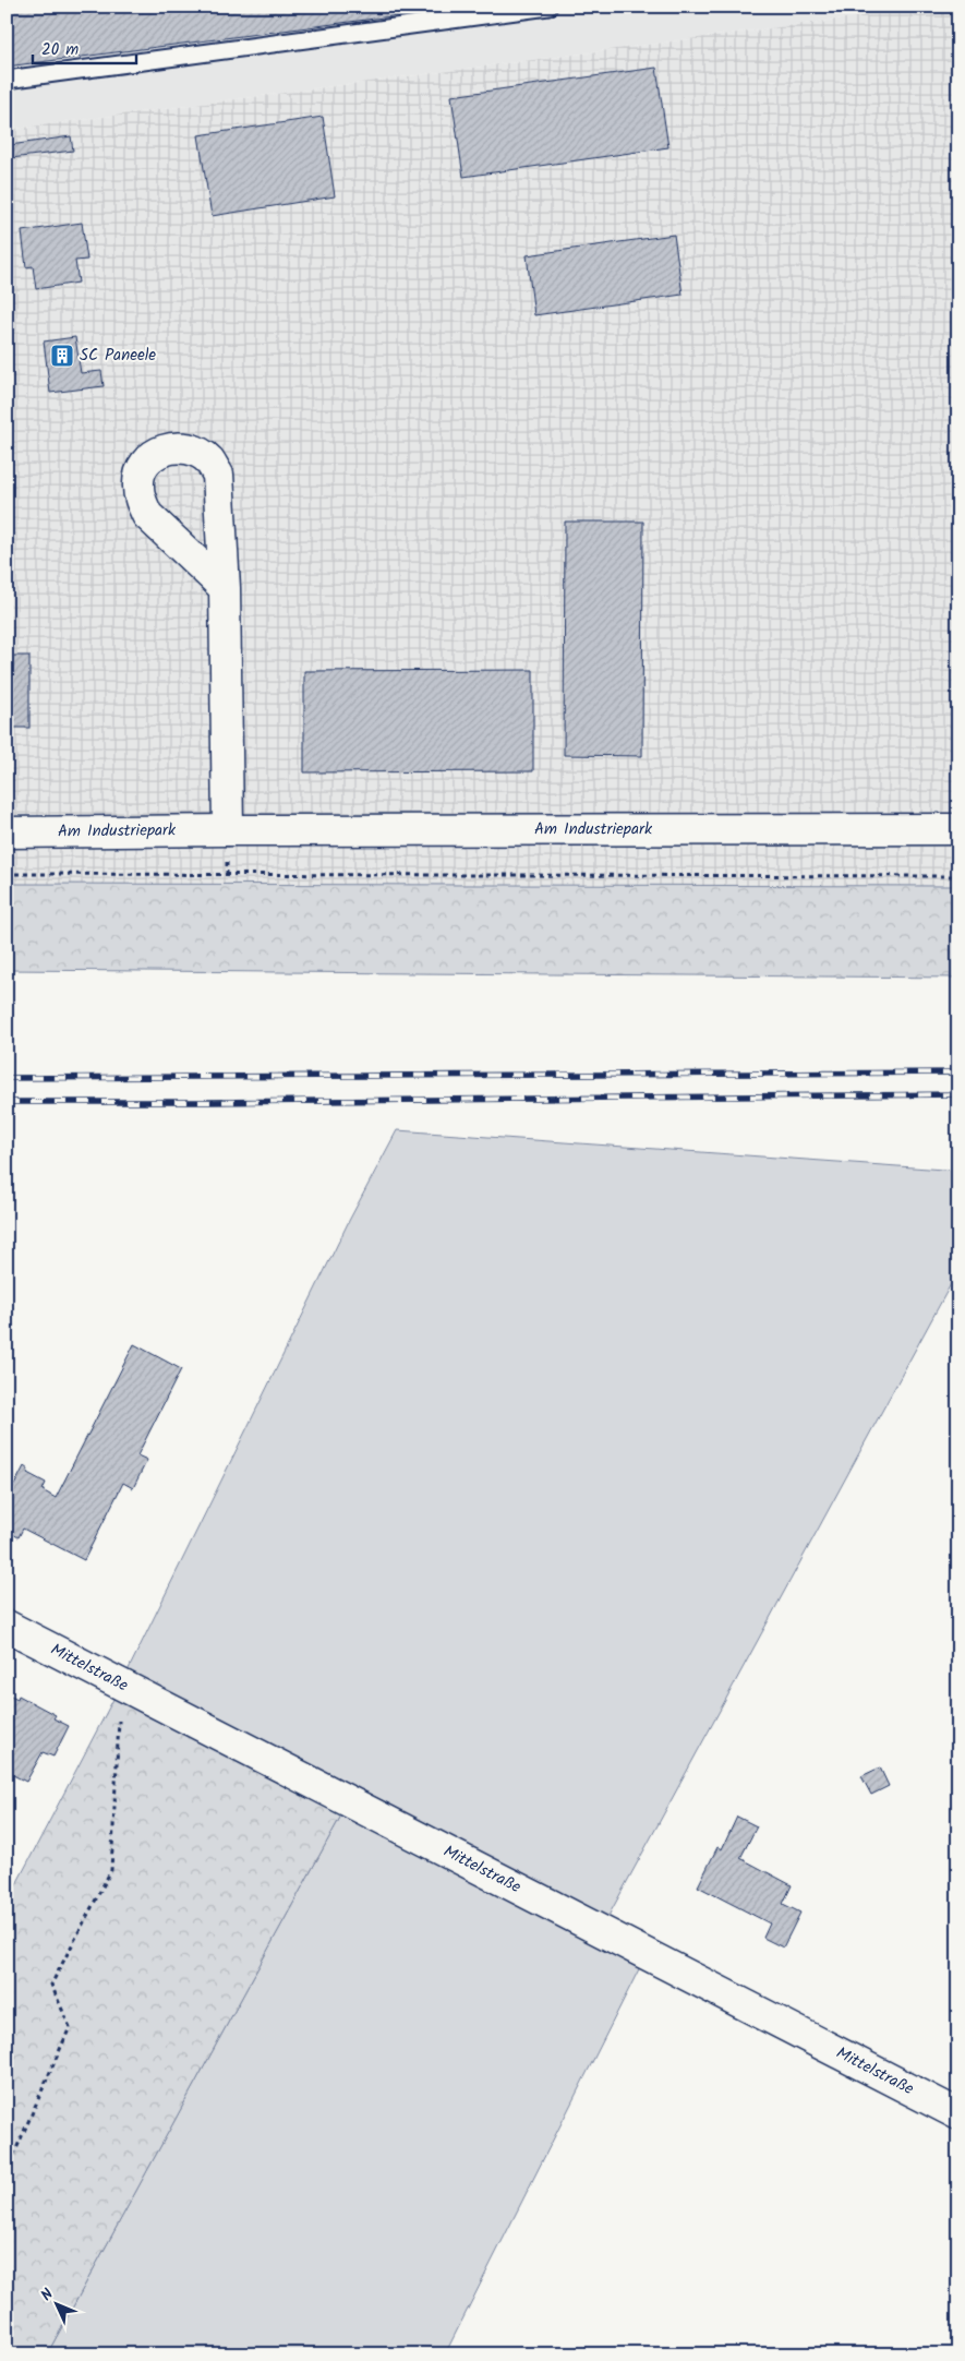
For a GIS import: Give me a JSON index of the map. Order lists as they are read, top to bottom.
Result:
{
  "streets": {
    "street": ["Am Industriepark", "Mittelstraße"]
  },
  "places": {
    "building": ["SC Paneele"]
  },
  "scale_bar": "20 m",
  "north": "top left"
}
